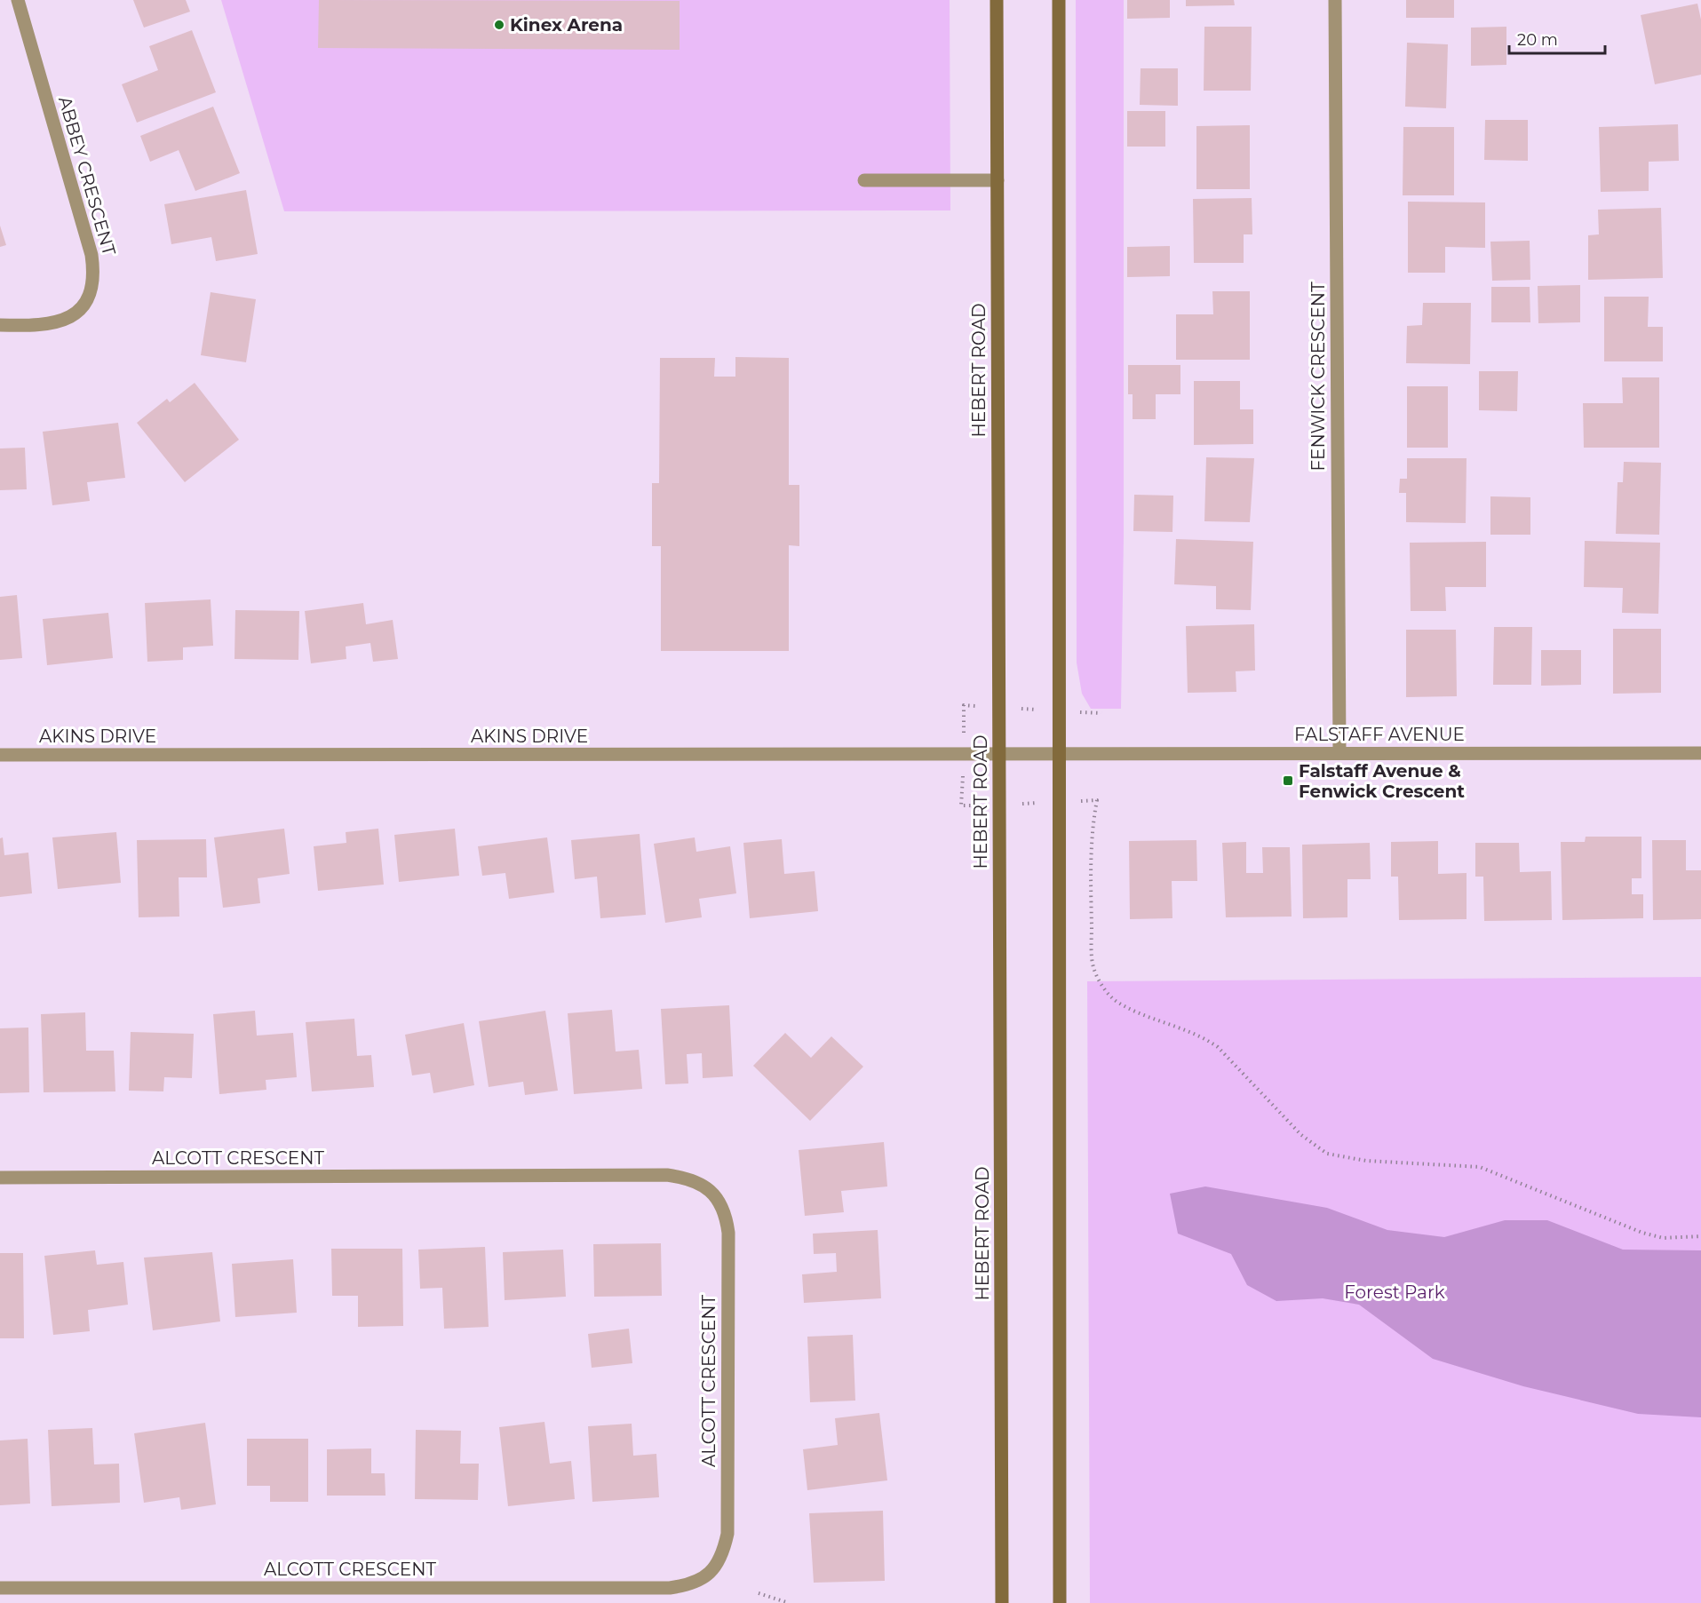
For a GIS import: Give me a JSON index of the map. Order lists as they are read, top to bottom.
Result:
{
  "streets": {
    "main road": ["HEBERT ROAD"],
    "street": [
      "ABBEY CRESCENT",
      "FENWICK CRESCENT",
      "FALSTAFF AVENUE",
      "AKINS DRIVE",
      "ALCOTT CRESCENT"
    ]
  },
  "crossings": [
    ["HEBERT ROAD", "AKINS DRIVE"],
    ["FENWICK CRESCENT", "FALSTAFF AVENUE"],
    ["FALSTAFF AVENUE", "AKINS DRIVE"]
  ],
  "parks": ["Forest Park"],
  "places": {
    "other": ["Kinex Arena"],
    "transit": ["Falstaff Avenue & Fenwick Crescent"]
  },
  "scale_bar": "20 m"
}
